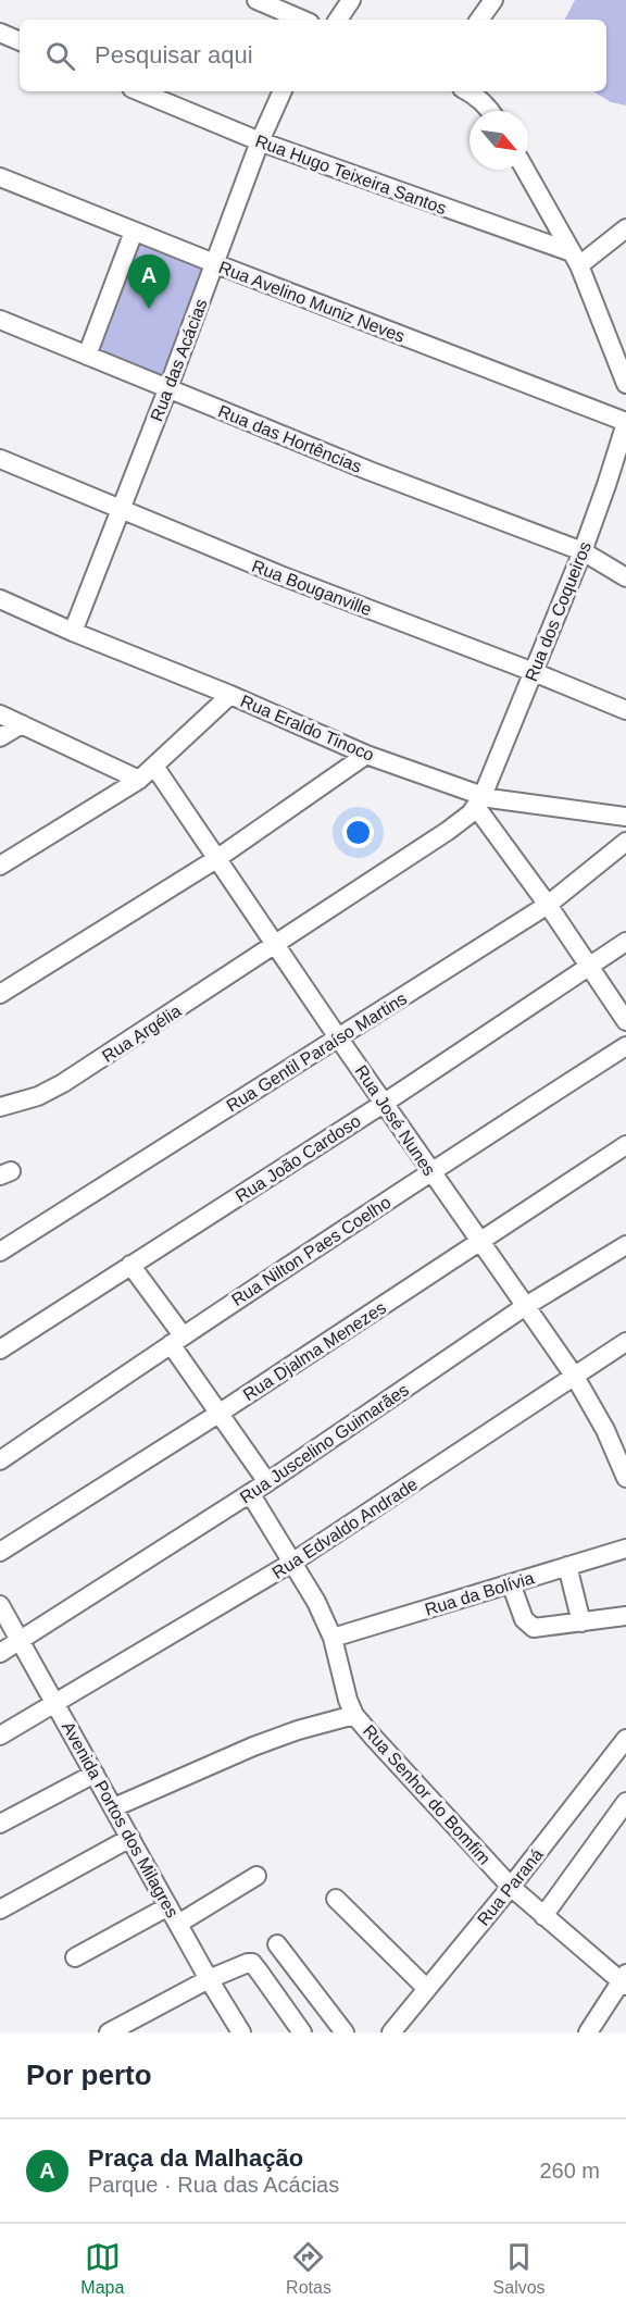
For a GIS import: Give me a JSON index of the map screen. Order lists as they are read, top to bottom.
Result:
{
  "streets": {
    "street": [
      "Rua Hugo Teixeira Santos",
      "Rua Avelino Muniz Neves",
      "Rua das Acácias",
      "Rua das Hortências",
      "Rua Bouganville",
      "Rua dos Coqueiros",
      "Rua Eraldo Tinoco",
      "Rua Argélia",
      "Rua Gentil Paraíso Martins",
      "Rua José Nunes",
      "Rua João Cardoso",
      "Rua Nilton Paes Coelho",
      "Rua Djalma Menezes",
      "Rua Juscelino Guimarães",
      "Rua Edvaldo Andrade",
      "Rua da Bolívia",
      "Rua Senhor do Bomfim",
      "Avenida Portos dos Milagres",
      "Rua Paraná"
    ]
  },
  "crossings": [
    ["Rua Hugo Teixeira Santos", "Rua das Acácias"],
    ["Rua Avelino Muniz Neves", "Rua das Acácias"],
    ["Rua Avelino Muniz Neves", "Rua dos Coqueiros"],
    ["Rua das Acácias", "Rua das Hortências"],
    ["Rua das Acácias", "Rua Bouganville"],
    ["Rua das Acácias", "Rua Eraldo Tinoco"],
    ["Rua das Hortências", "Rua dos Coqueiros"],
    ["Rua Bouganville", "Rua dos Coqueiros"],
    ["Rua dos Coqueiros", "Rua Eraldo Tinoco"],
    ["Rua dos Coqueiros", "Rua Argélia"],
    ["Rua Eraldo Tinoco", "Rua Argélia"],
    ["Rua Argélia", "Rua José Nunes"],
    ["Rua Gentil Paraíso Martins", "Rua José Nunes"],
    ["Rua José Nunes", "Rua João Cardoso"],
    ["Rua José Nunes", "Rua Nilton Paes Coelho"],
    ["Rua José Nunes", "Rua Djalma Menezes"],
    ["Rua José Nunes", "Rua Juscelino Guimarães"],
    ["Rua José Nunes", "Rua Edvaldo Andrade"],
    ["Rua Juscelino Guimarães", "Rua Senhor do Bomfim"],
    ["Rua Juscelino Guimarães", "Avenida Portos dos Milagres"],
    ["Rua Edvaldo Andrade", "Rua Senhor do Bomfim"],
    ["Rua Edvaldo Andrade", "Avenida Portos dos Milagres"],
    ["Rua da Bolívia", "Rua Senhor do Bomfim"],
    ["Rua Senhor do Bomfim", "Rua Paraná"]
  ],
  "north": "bottom right",
  "page": {
    "search": "Pesquisar aqui",
    "pins": "A",
    "heading": "Por perto",
    "list": [
      {
        "mark": "A",
        "name": "Praça da Malhação",
        "note": "Parque · Rua das Acácias",
        "value": "260 m"
      }
    ],
    "nav": ["Mapa", "Rotas", "Salvos"]
  }
}
